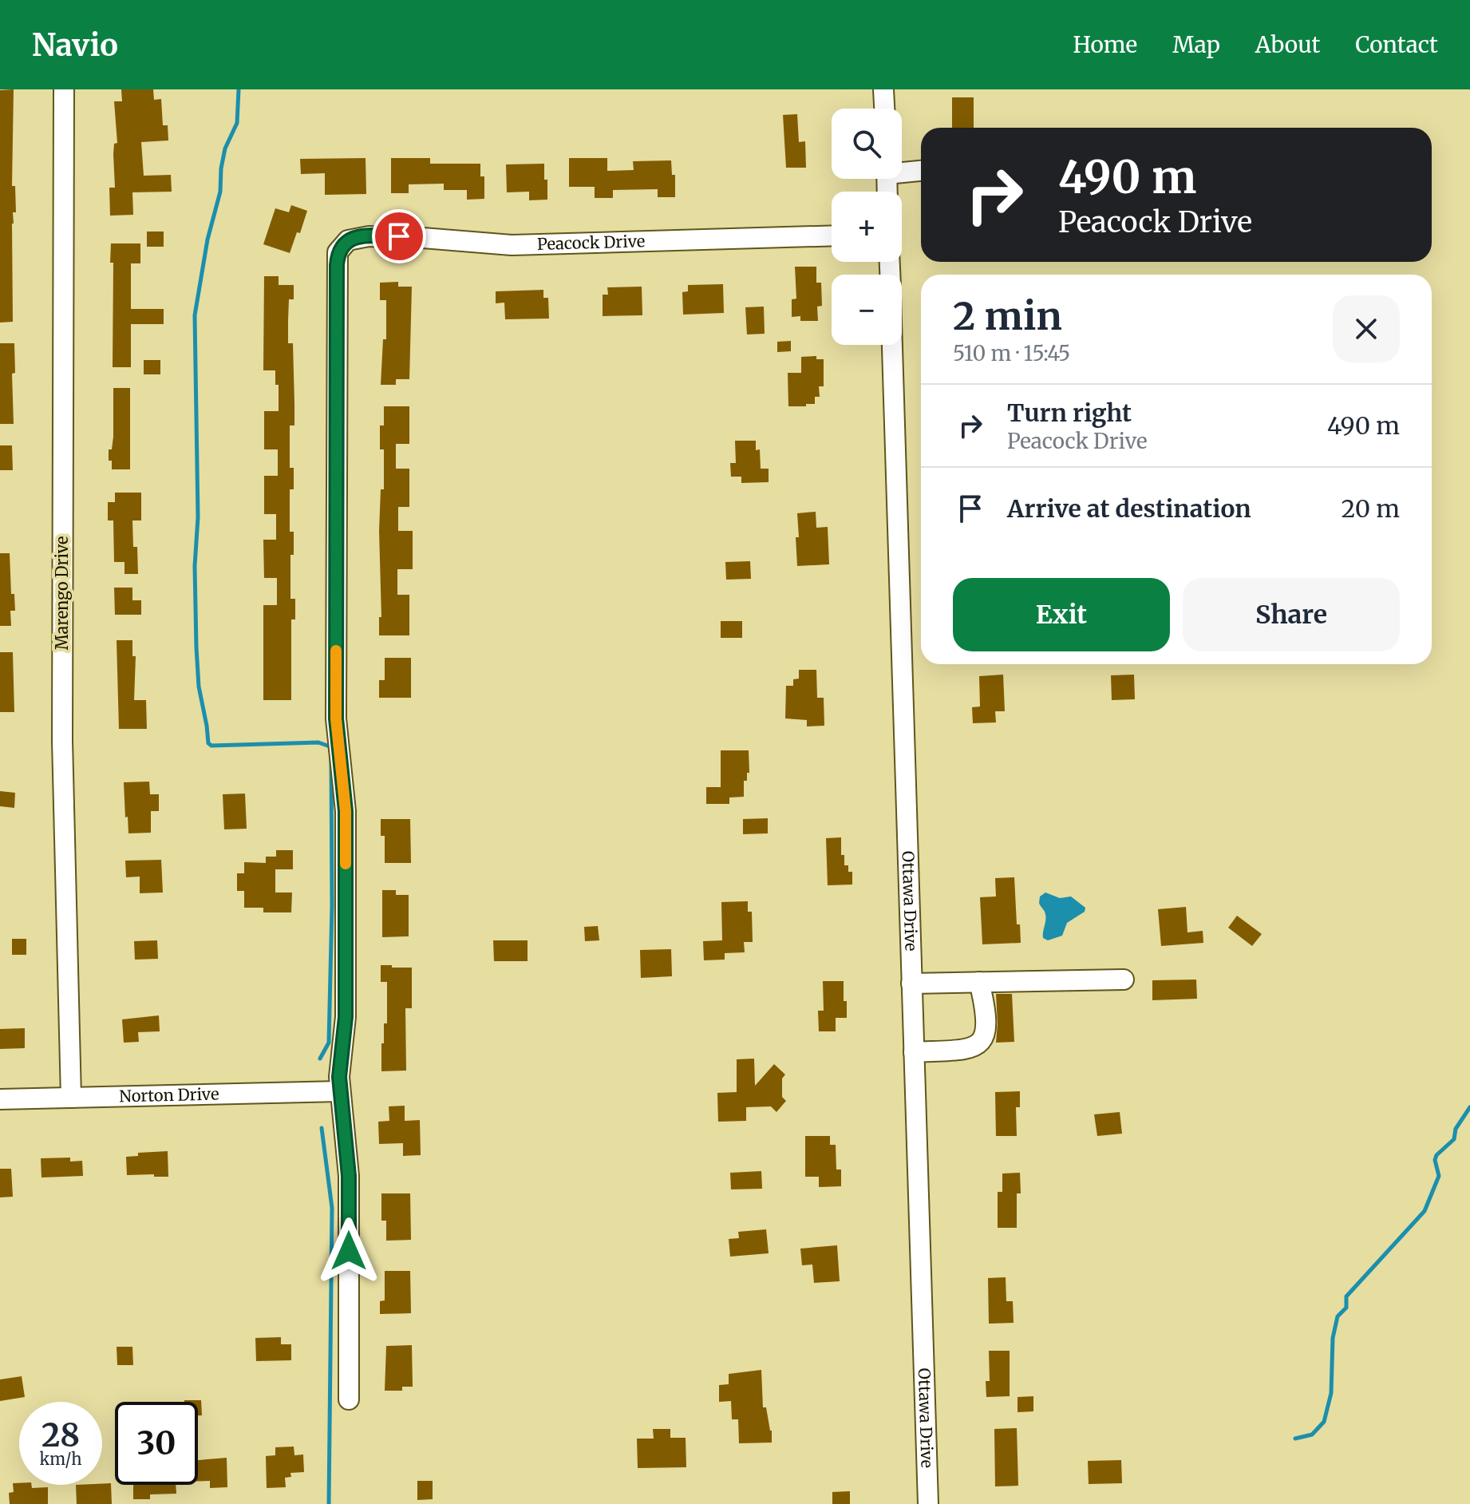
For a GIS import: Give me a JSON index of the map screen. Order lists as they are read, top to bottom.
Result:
{
  "streets": {
    "street": [
      "Peacock Drive",
      "Marengo Drive",
      "Ottawa Drive",
      "Norton Drive"
    ]
  },
  "crossings": [
    ["Peacock Drive", "Norton Drive"],
    ["Marengo Drive", "Norton Drive"]
  ],
  "page": {
    "header": "Navio",
    "nav": [
      "Home",
      "Map",
      "About",
      "Contact"
    ],
    "map_buttons": ["+", "−"],
    "turn": ["490 m", "Peacock Drive"],
    "heading": ["2 min", "510 m · 15:45"],
    "list": [
      {
        "name": "Turn right",
        "note": "Peacock Drive",
        "value": "490 m"
      },
      {
        "name": "Arrive at destination",
        "value": "20 m"
      }
    ],
    "buttons": ["Exit", "Share"],
    "speed": "28 km/h",
    "limit": "30"
  }
}
